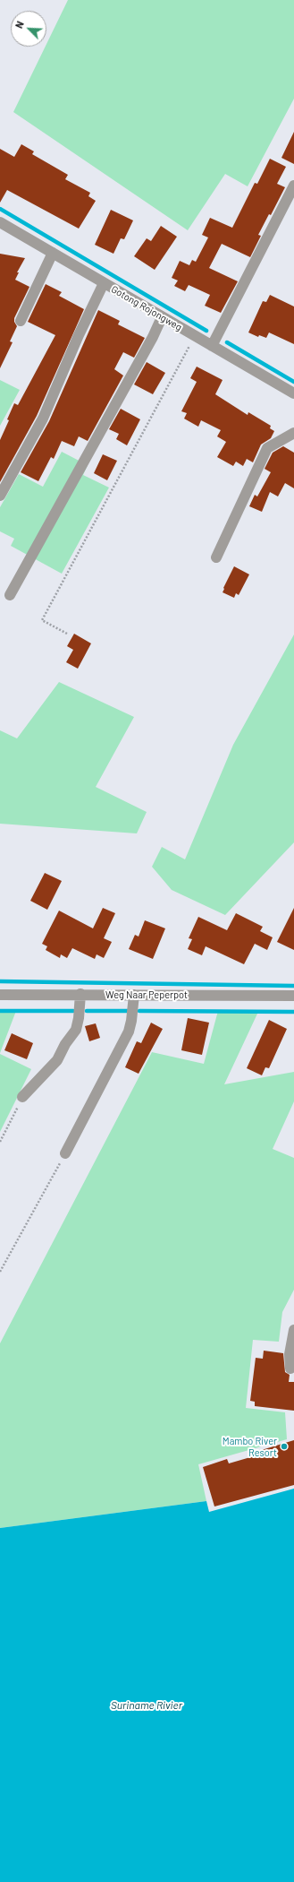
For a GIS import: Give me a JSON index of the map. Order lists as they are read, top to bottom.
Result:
{
  "streets": {
    "street": ["Gotong Rojongweg", "Weg Naar Peperpot"]
  },
  "water": ["Suriname Rivier"],
  "places": ["Mambo River Resort"],
  "north": "top left"
}
